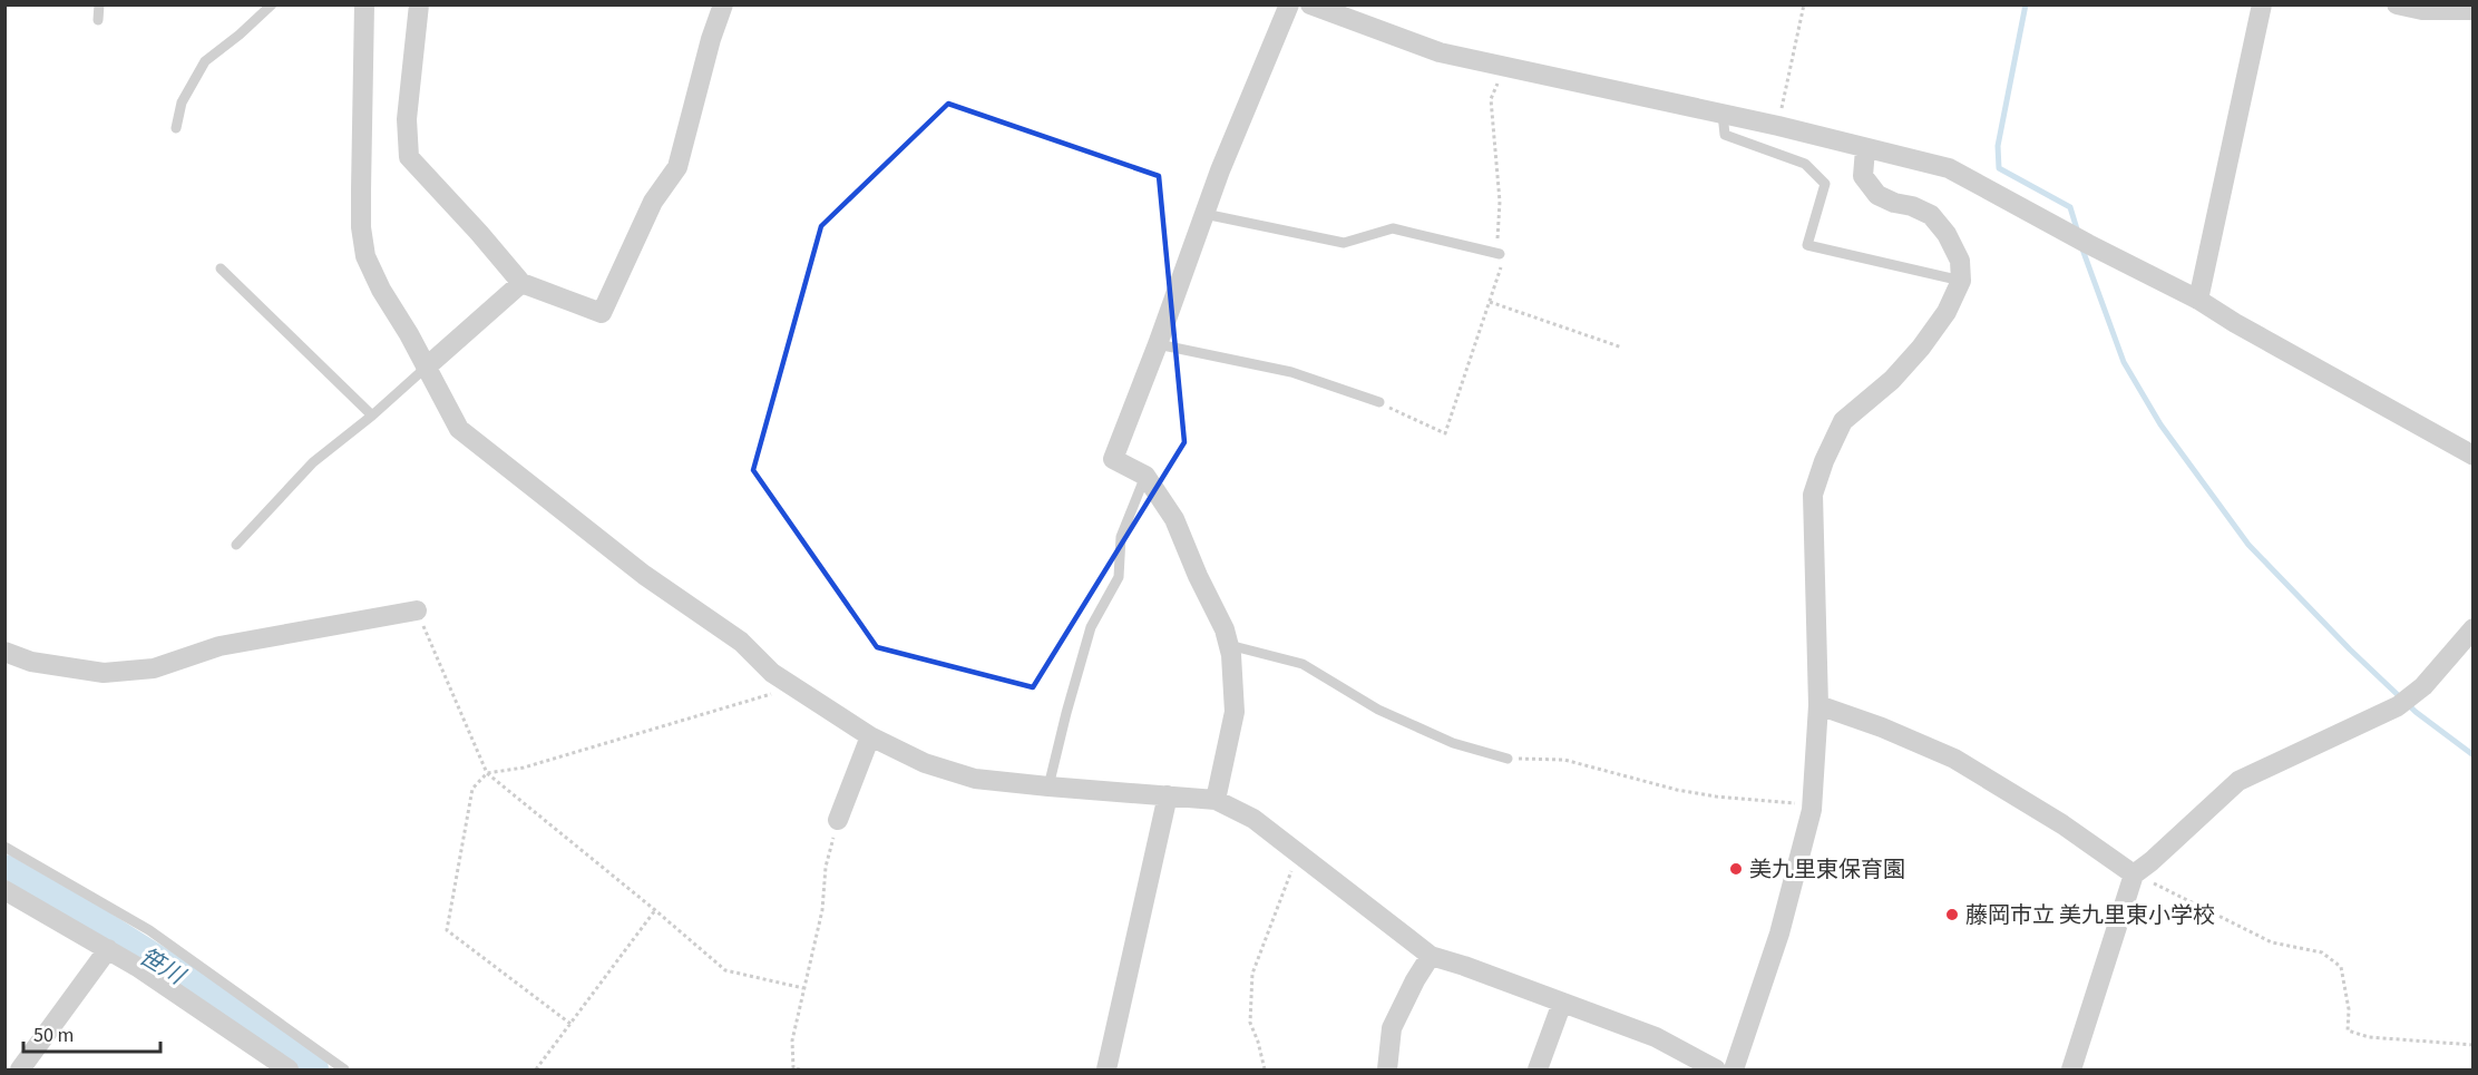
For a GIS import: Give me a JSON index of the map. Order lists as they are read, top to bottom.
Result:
{
  "water": ["笹川"],
  "places": ["美九里東保育園", "藤岡市立 美九里東小学校"],
  "scale_bar": "50 m"
}
